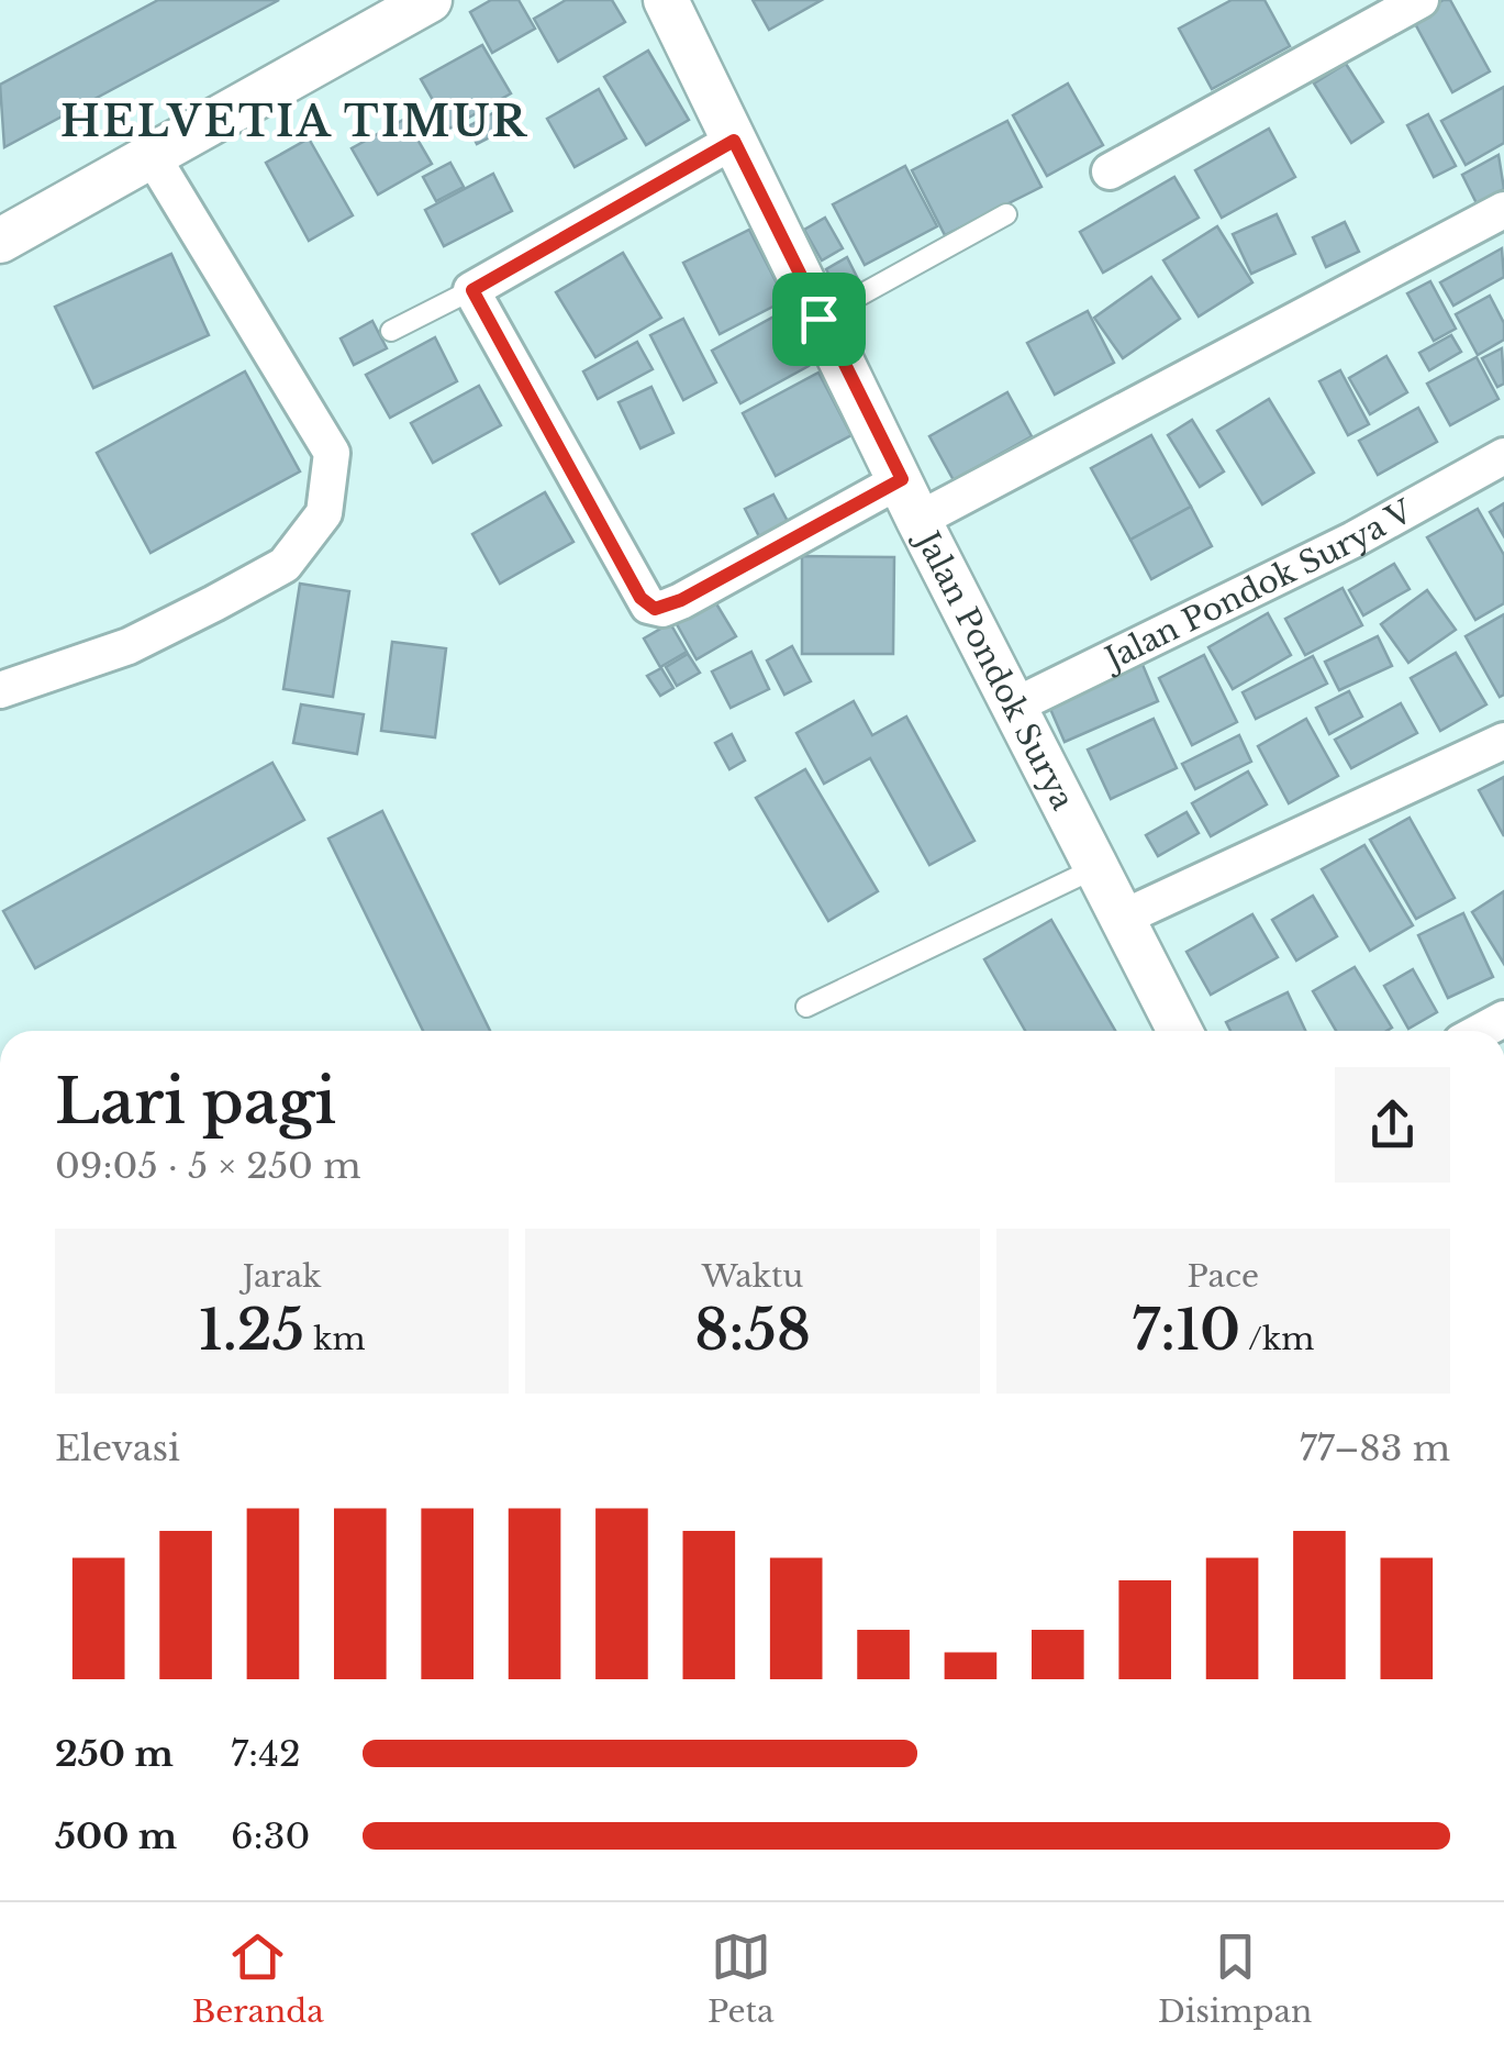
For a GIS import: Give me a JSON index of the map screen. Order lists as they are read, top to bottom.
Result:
{
  "streets": {
    "street": ["Jalan Pondok Surya V", "Jalan Pondok Surya"]
  },
  "crossings": [
    ["Jalan Pondok Surya V", "Jalan Pondok Surya"]
  ],
  "districts": ["HELVETIA TIMUR"],
  "page": {
    "heading": ["Lari pagi", "09:05 · 5 × 250 m"],
    "stats": [
      ["Jarak", "1.25 km"],
      ["Waktu", "8:58"],
      ["Pace", "7:10 /km"]
    ],
    "chart": ["Elevasi", "77–83 m"],
    "list": [
      {
        "name": "250 m",
        "note": "7:42"
      },
      {
        "name": "500 m",
        "note": "6:30"
      }
    ],
    "tabs": ["Beranda", "Peta", "Disimpan"]
  }
}
